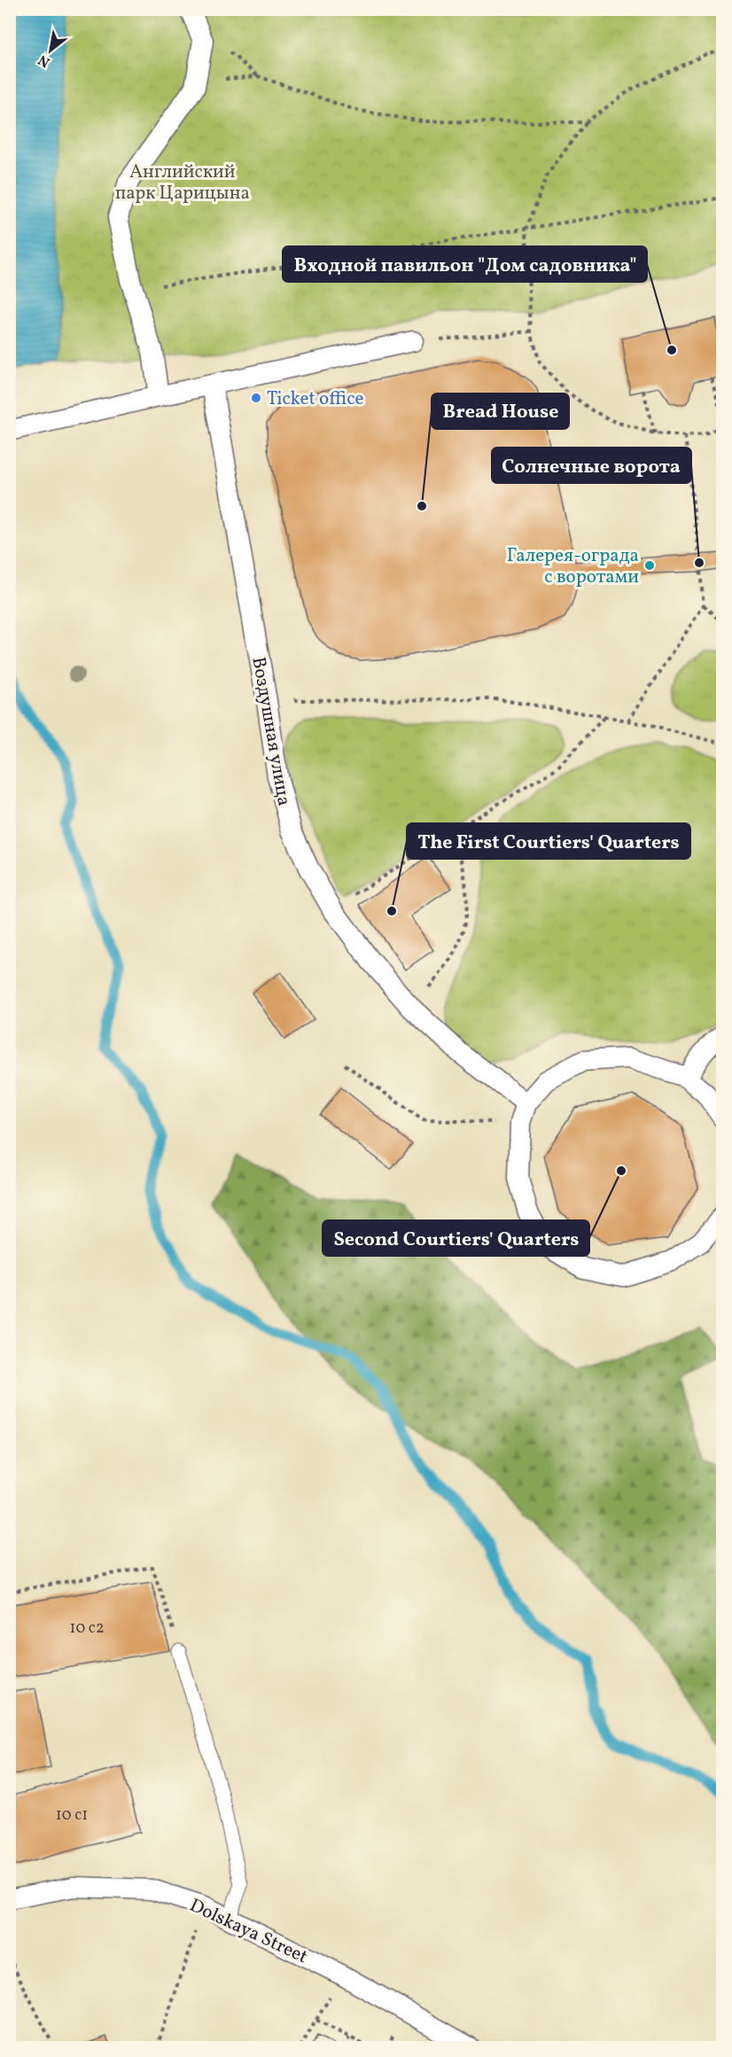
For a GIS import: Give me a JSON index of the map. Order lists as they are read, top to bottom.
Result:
{
  "streets": {
    "street": ["Воздушная улица", "Dolskaya Street"]
  },
  "parks": ["Английский парк Царицына"],
  "places": [
    "Входной павильон \"Дом садовника\"",
    "Ticket office",
    "Bread House",
    "Солнечные ворота",
    "Галерея-ограда с воротами",
    "The First Courtiers' Quarters",
    "Second Courtiers' Quarters"
  ],
  "house_numbers": ["10 с2", "10 с1"],
  "north": "bottom left"
}
